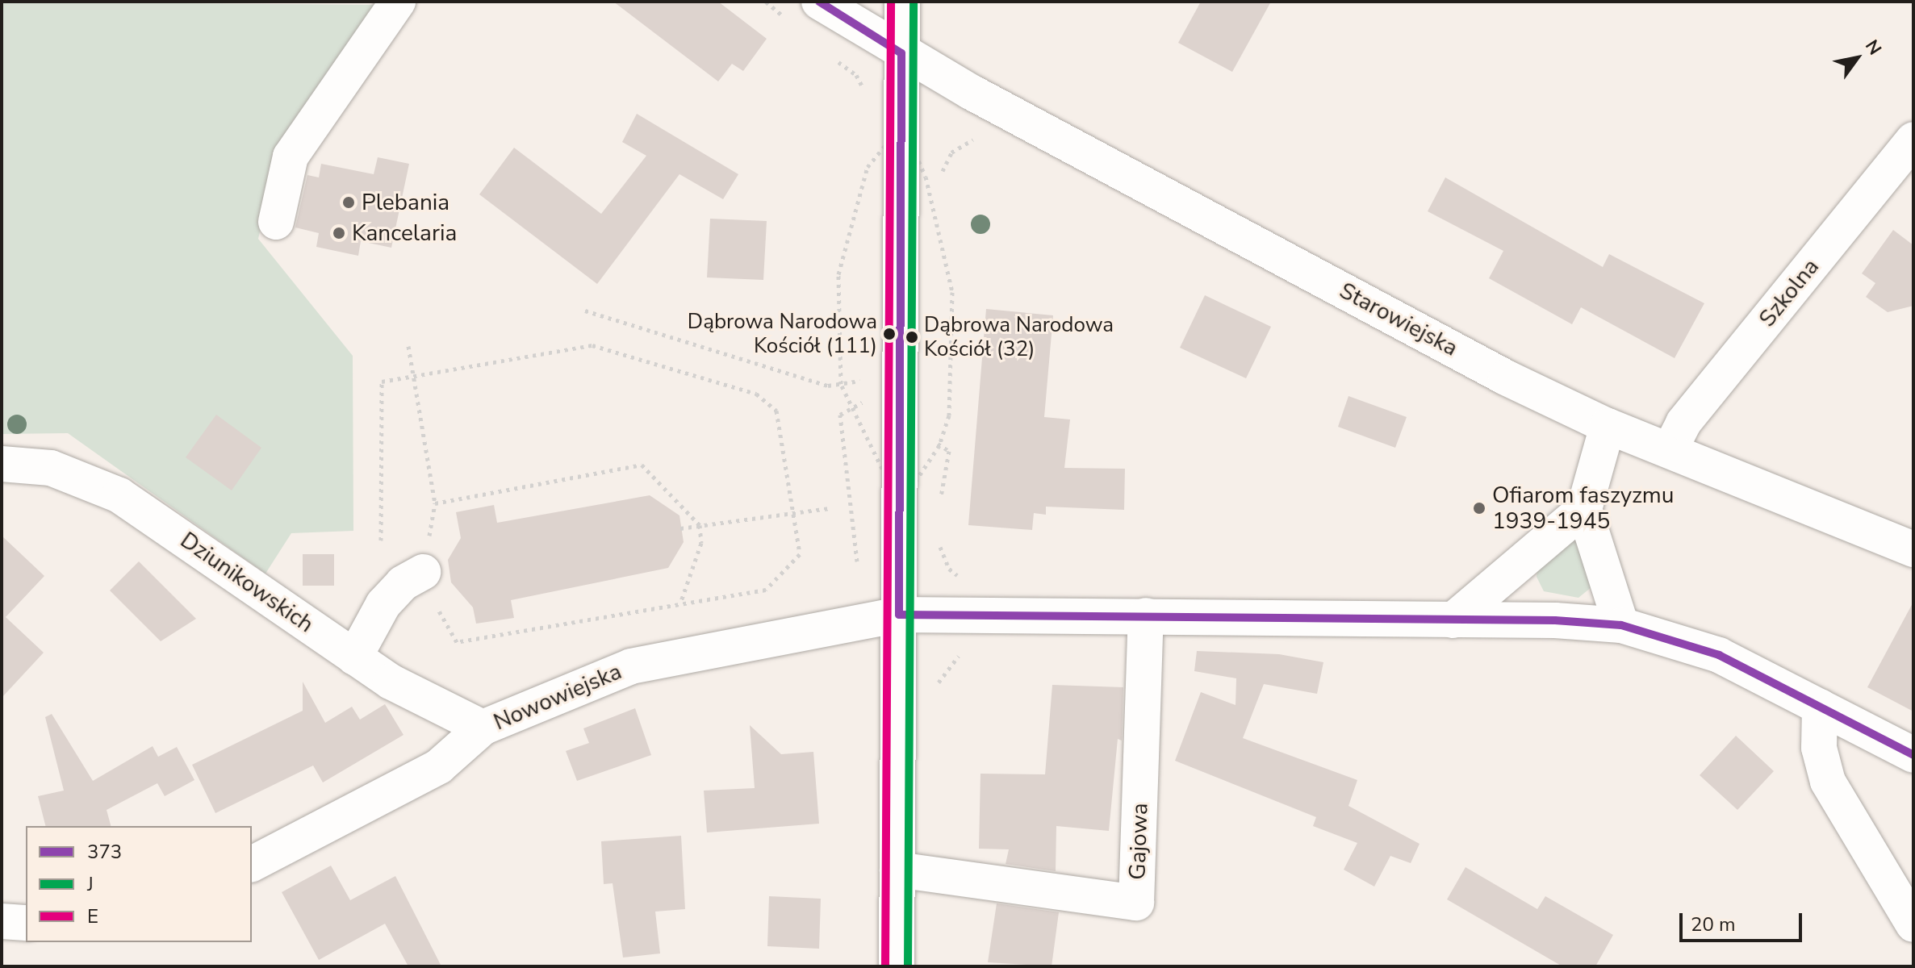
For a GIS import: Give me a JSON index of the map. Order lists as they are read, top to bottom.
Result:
{
  "streets": {
    "street": [
      "Szkolna",
      "Starowiejska",
      "Dziunikowskich",
      "Nowowiejska",
      "Gajowa"
    ]
  },
  "crossings": [
    ["Szkolna", "Starowiejska"],
    ["Dziunikowskich", "Nowowiejska"],
    ["Nowowiejska", "Gajowa"]
  ],
  "places": [
    "Plebania",
    "Kancelaria",
    "Dąbrowa Narodowa Kościół (111)",
    "Dąbrowa Narodowa Kościół (32)",
    "Ofiarom faszyzmu 1939-1945"
  ],
  "lines": ["transit line 373", "transit line J", "transit line E"],
  "legend": ["373", "J", "E"],
  "scale_bar": "20 m",
  "north": "top right"
}
